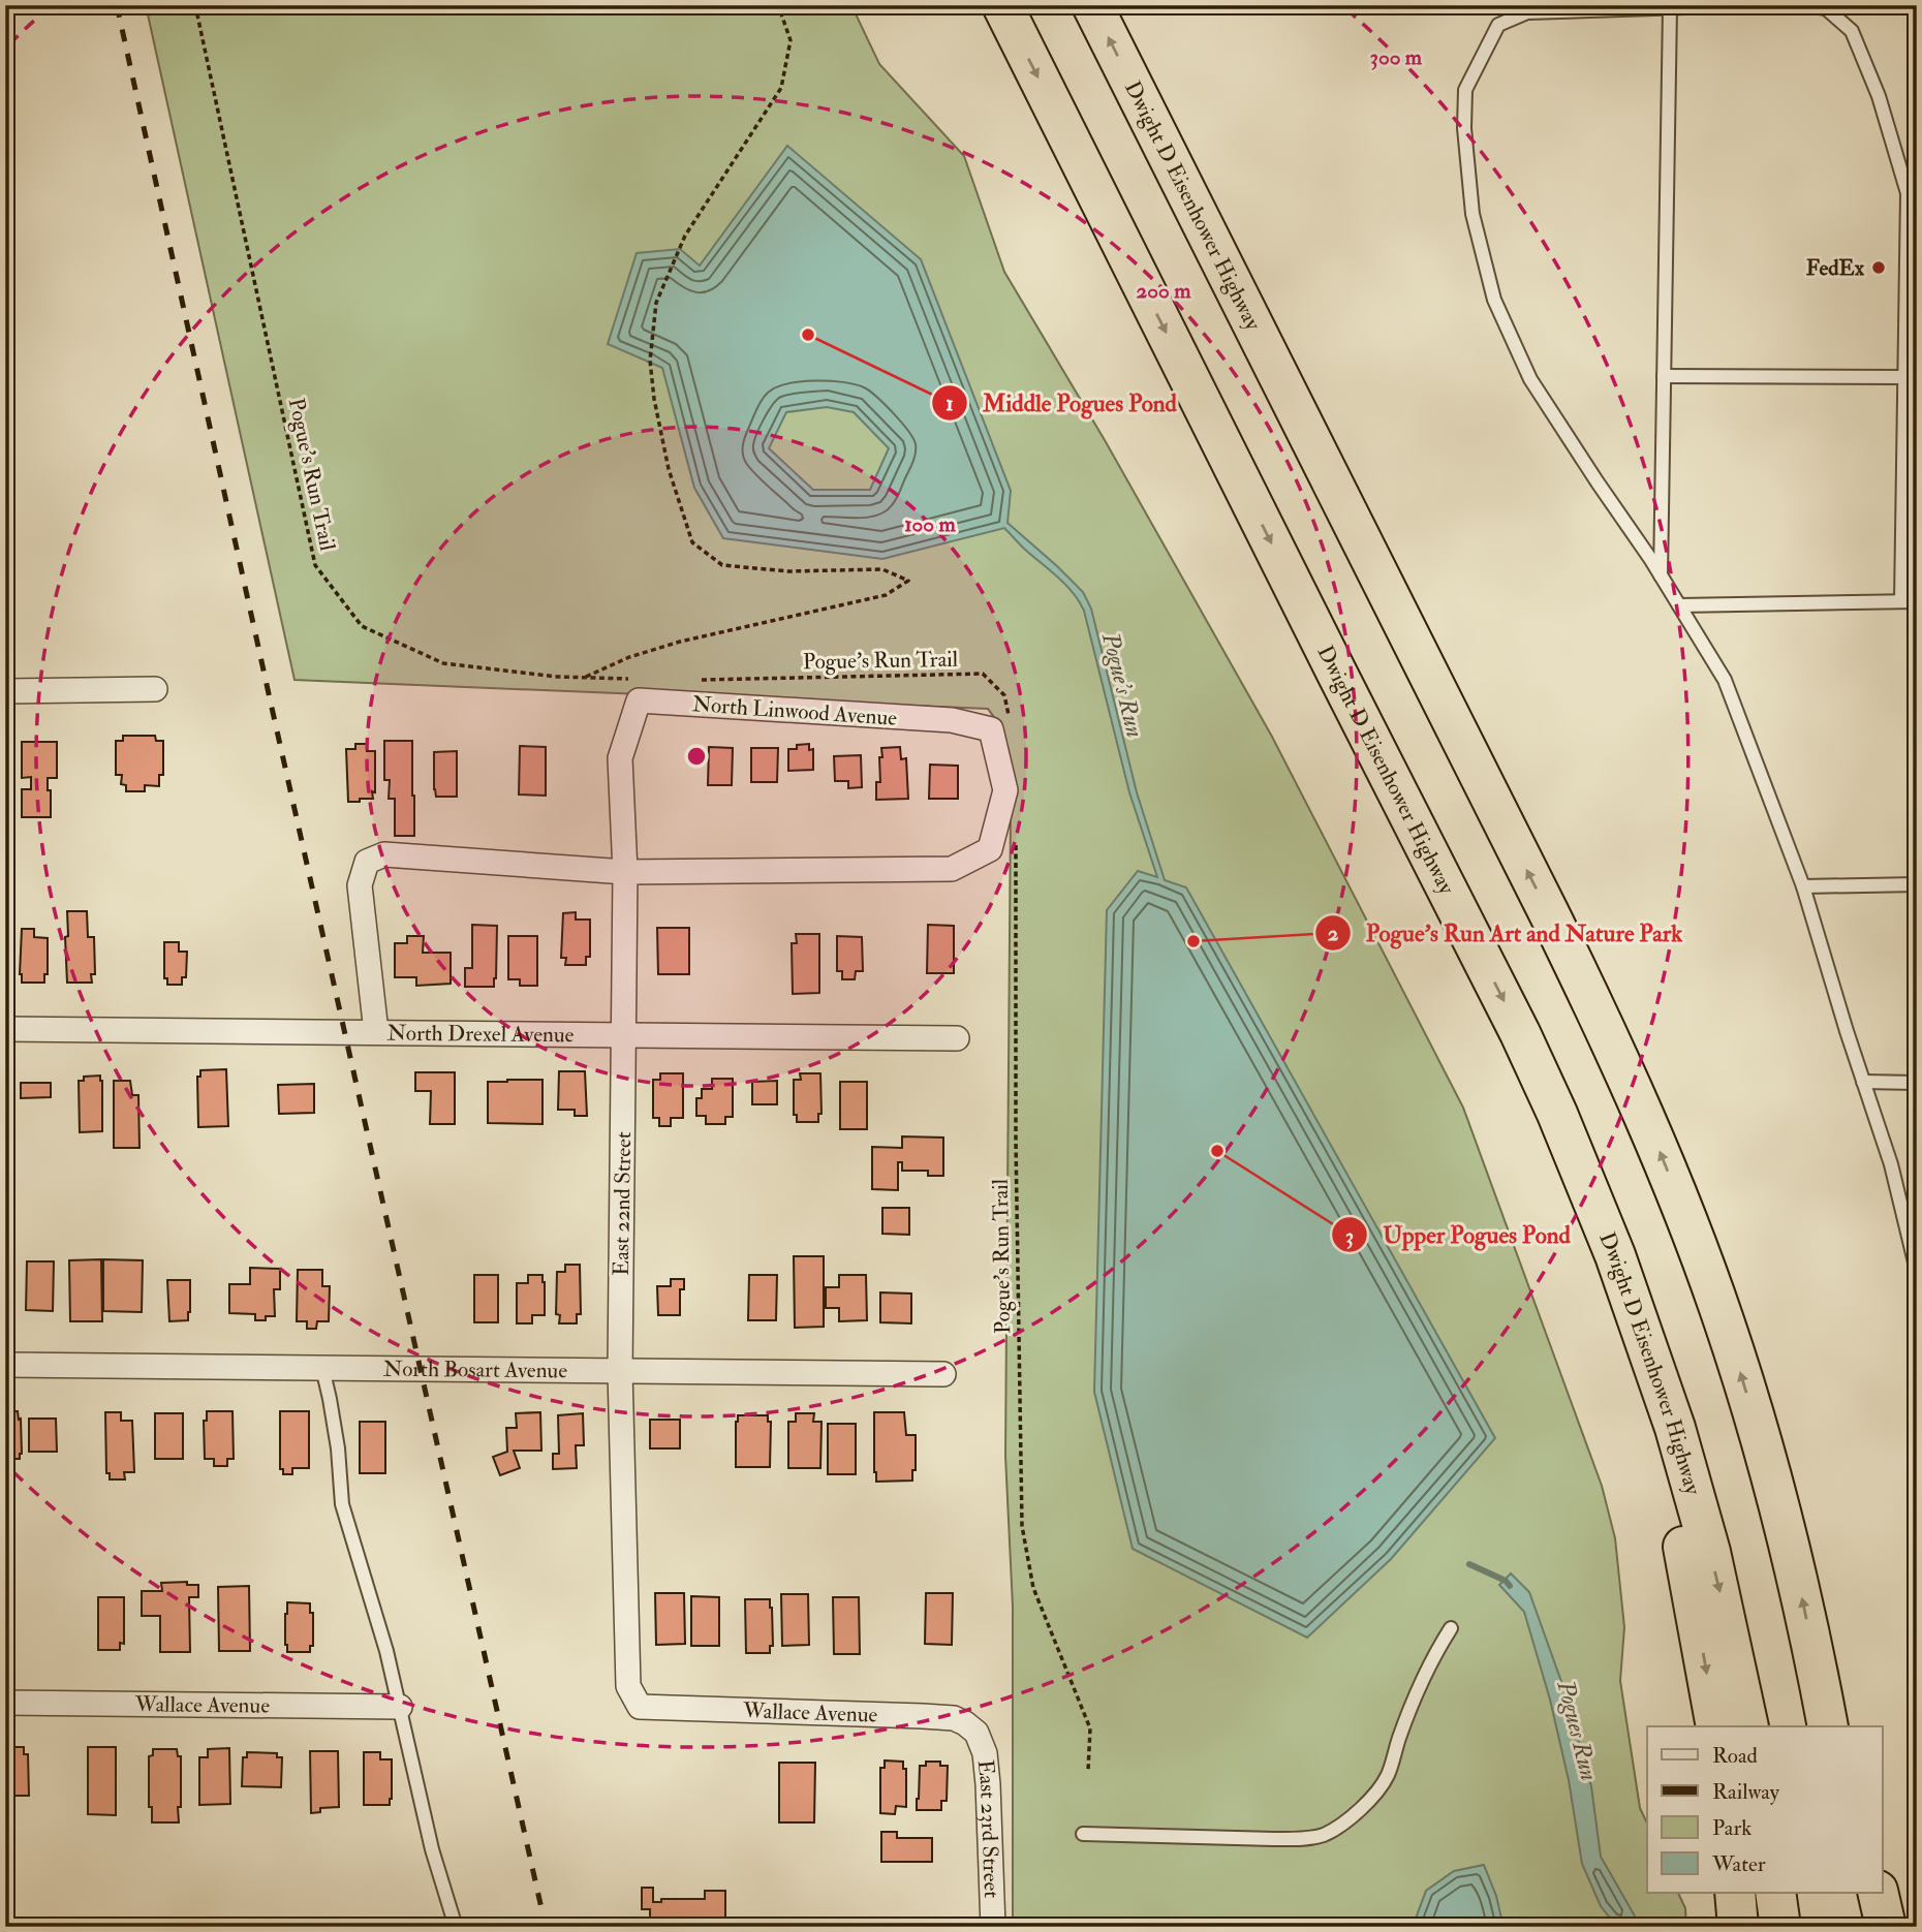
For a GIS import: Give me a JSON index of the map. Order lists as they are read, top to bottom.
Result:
{
  "streets": {
    "highway": ["Dwight D Eisenhower Highway"],
    "street": [
      "North Linwood Avenue",
      "North Drexel Avenue",
      "East 22nd Street",
      "North Bosart Avenue",
      "Wallace Avenue",
      "East 23rd Street"
    ],
    "path": ["Pogue's Run Trail"]
  },
  "crossings": [
    ["Pogue's Run Trail", "North Linwood Avenue"],
    ["Pogue's Run Trail", "East 22nd Street"],
    ["North Linwood Avenue", "East 22nd Street"],
    ["North Drexel Avenue", "East 22nd Street"],
    ["East 22nd Street", "North Bosart Avenue"],
    ["East 22nd Street", "Wallace Avenue"],
    ["Wallace Avenue", "East 23rd Street"]
  ],
  "water": ["Pogue's Run", "Pogues Run"],
  "places": [
    "FedEx",
    "Middle Pogues Pond",
    "Pogue's Run Art and Nature Park",
    "Upper Pogues Pond"
  ],
  "legend": [
    "Road",
    "Railway",
    "Park",
    "Water"
  ],
  "rings": ["300 m", "200 m", "100 m"]
}
